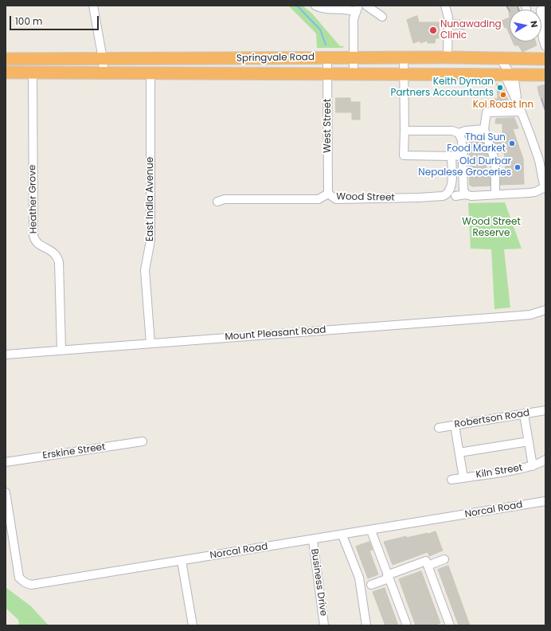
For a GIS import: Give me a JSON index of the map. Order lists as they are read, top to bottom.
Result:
{
  "streets": {
    "highway": ["Springvale Road"],
    "street": [
      "West Street",
      "Wood Street",
      "Heather Grove",
      "East India Avenue",
      "Mount Pleasant Road",
      "Robertson Road",
      "Erskine Street",
      "Kiln Street",
      "Norcal Road",
      "Business Drive"
    ]
  },
  "crossings": [
    ["Springvale Road", "West Street"],
    ["Springvale Road", "Heather Grove"],
    ["Springvale Road", "East India Avenue"],
    ["West Street", "Wood Street"],
    ["Heather Grove", "Mount Pleasant Road"],
    ["East India Avenue", "Mount Pleasant Road"],
    ["Norcal Road", "Business Drive"]
  ],
  "parks": ["Wood Street Reserve"],
  "places": [
    "Nunawading Clinic",
    "Keith Dyman Partners Accountants",
    "Koi Roast Inn",
    "Thai Sun Food Market",
    "Old Durbar Nepalese Groceries"
  ],
  "scale_bar": "100 m",
  "north": "right"
}
